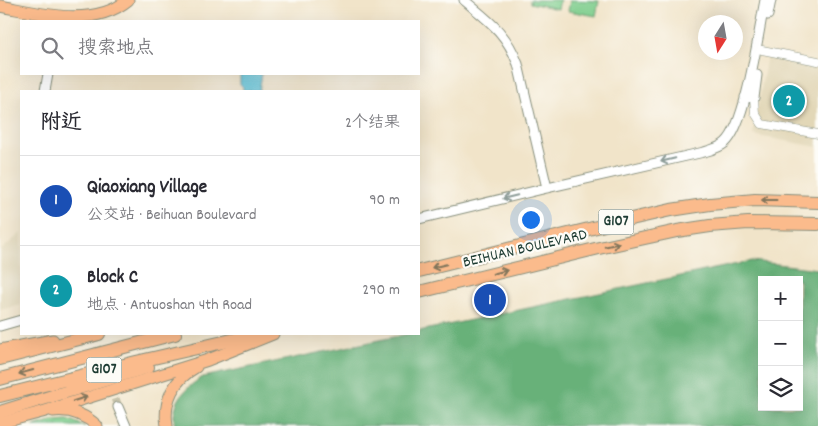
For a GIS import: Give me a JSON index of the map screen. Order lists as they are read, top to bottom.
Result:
{
  "streets": {
    "highway": ["G107", "BEIHUAN BOULEVARD"]
  },
  "north": "bottom",
  "page": {
    "search": "搜索地点",
    "pins": ["2", "1"],
    "heading": ["附近", "2个结果"],
    "list": [
      {
        "mark": "1",
        "name": "Qiaoxiang Village",
        "note": "公交站 · Beihuan Boulevard",
        "value": "90 m"
      },
      {
        "mark": "2",
        "name": "Block C",
        "note": "地点 · Antuoshan 4th Road",
        "value": "290 m"
      }
    ],
    "map_buttons": ["+", "−"]
  }
}
